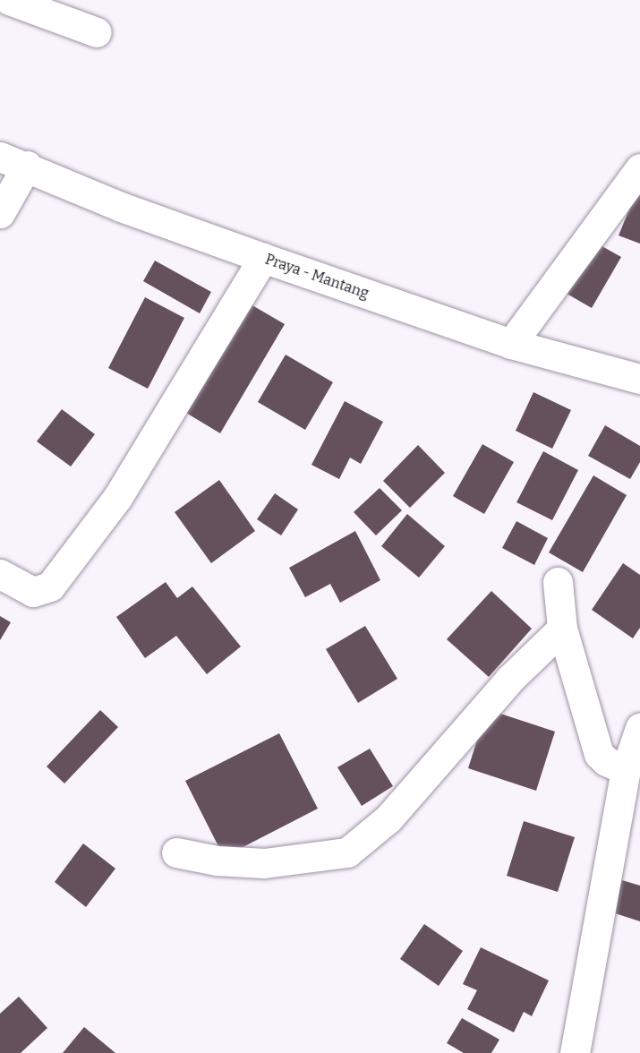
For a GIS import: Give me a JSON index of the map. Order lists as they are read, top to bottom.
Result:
{
  "streets": {
    "street": ["Praya - Mantang"]
  }
}
